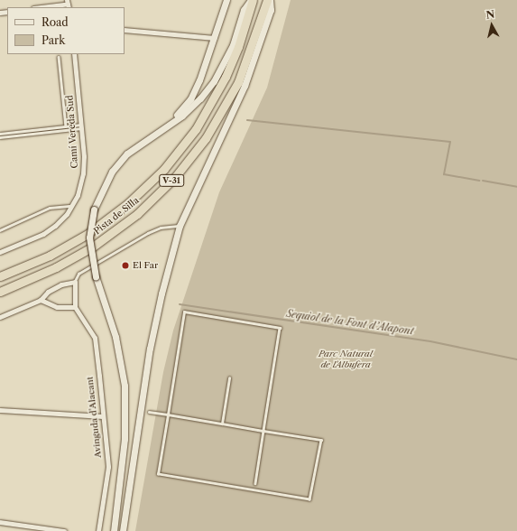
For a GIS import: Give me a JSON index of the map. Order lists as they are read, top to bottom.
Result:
{
  "streets": {
    "highway": ["V-31", "Pista de Silla"],
    "street": ["Camí Vereda Sud", "Avinguda d'Alacant"]
  },
  "water": ["Sequiol de la Font d’Alapont"],
  "parks": ["Parc Natural de l'Albufera"],
  "places": ["El Far"],
  "legend": ["Road", "Park"],
  "north": "top"
}
